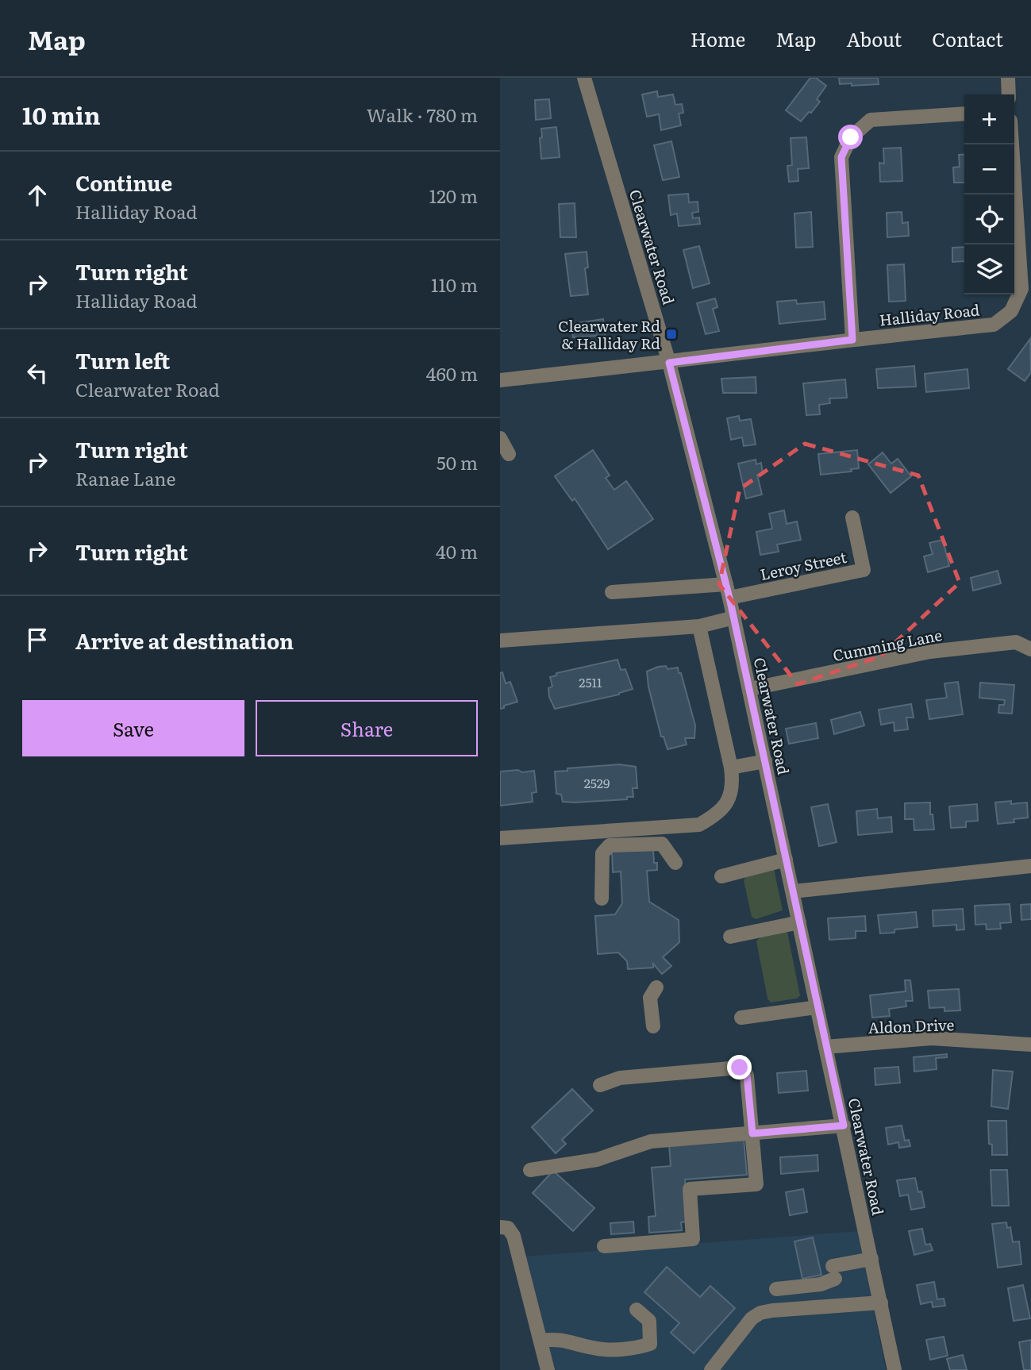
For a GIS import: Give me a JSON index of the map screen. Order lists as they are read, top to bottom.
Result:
{
  "streets": {
    "street": [
      "Clearwater Road",
      "Halliday Road",
      "Leroy Street",
      "Cumming Lane",
      "Aldon Drive"
    ]
  },
  "crossings": [
    ["Clearwater Road", "Halliday Road"],
    ["Clearwater Road", "Leroy Street"],
    ["Clearwater Road", "Cumming Lane"],
    ["Clearwater Road", "Aldon Drive"]
  ],
  "places": {
    "transit": ["Clearwater Rd & Halliday Rd"]
  },
  "house_numbers": ["2511", "2529"],
  "page": {
    "header": "Map",
    "nav": [
      "Home",
      "Map",
      "About",
      "Contact"
    ],
    "heading": ["10 min", "Walk · 780 m"],
    "map_buttons": ["+", "−"],
    "list": [
      ["Continue", "Halliday Road", "120 m"],
      ["Turn right", "Halliday Road", "110 m"],
      ["Turn left", "Clearwater Road", "460 m"],
      ["Turn right", "Ranae Lane", "50 m"],
      ["Turn right", "40 m"],
      "Arrive at destination"
    ],
    "buttons": ["Save", "Share"]
  }
}
